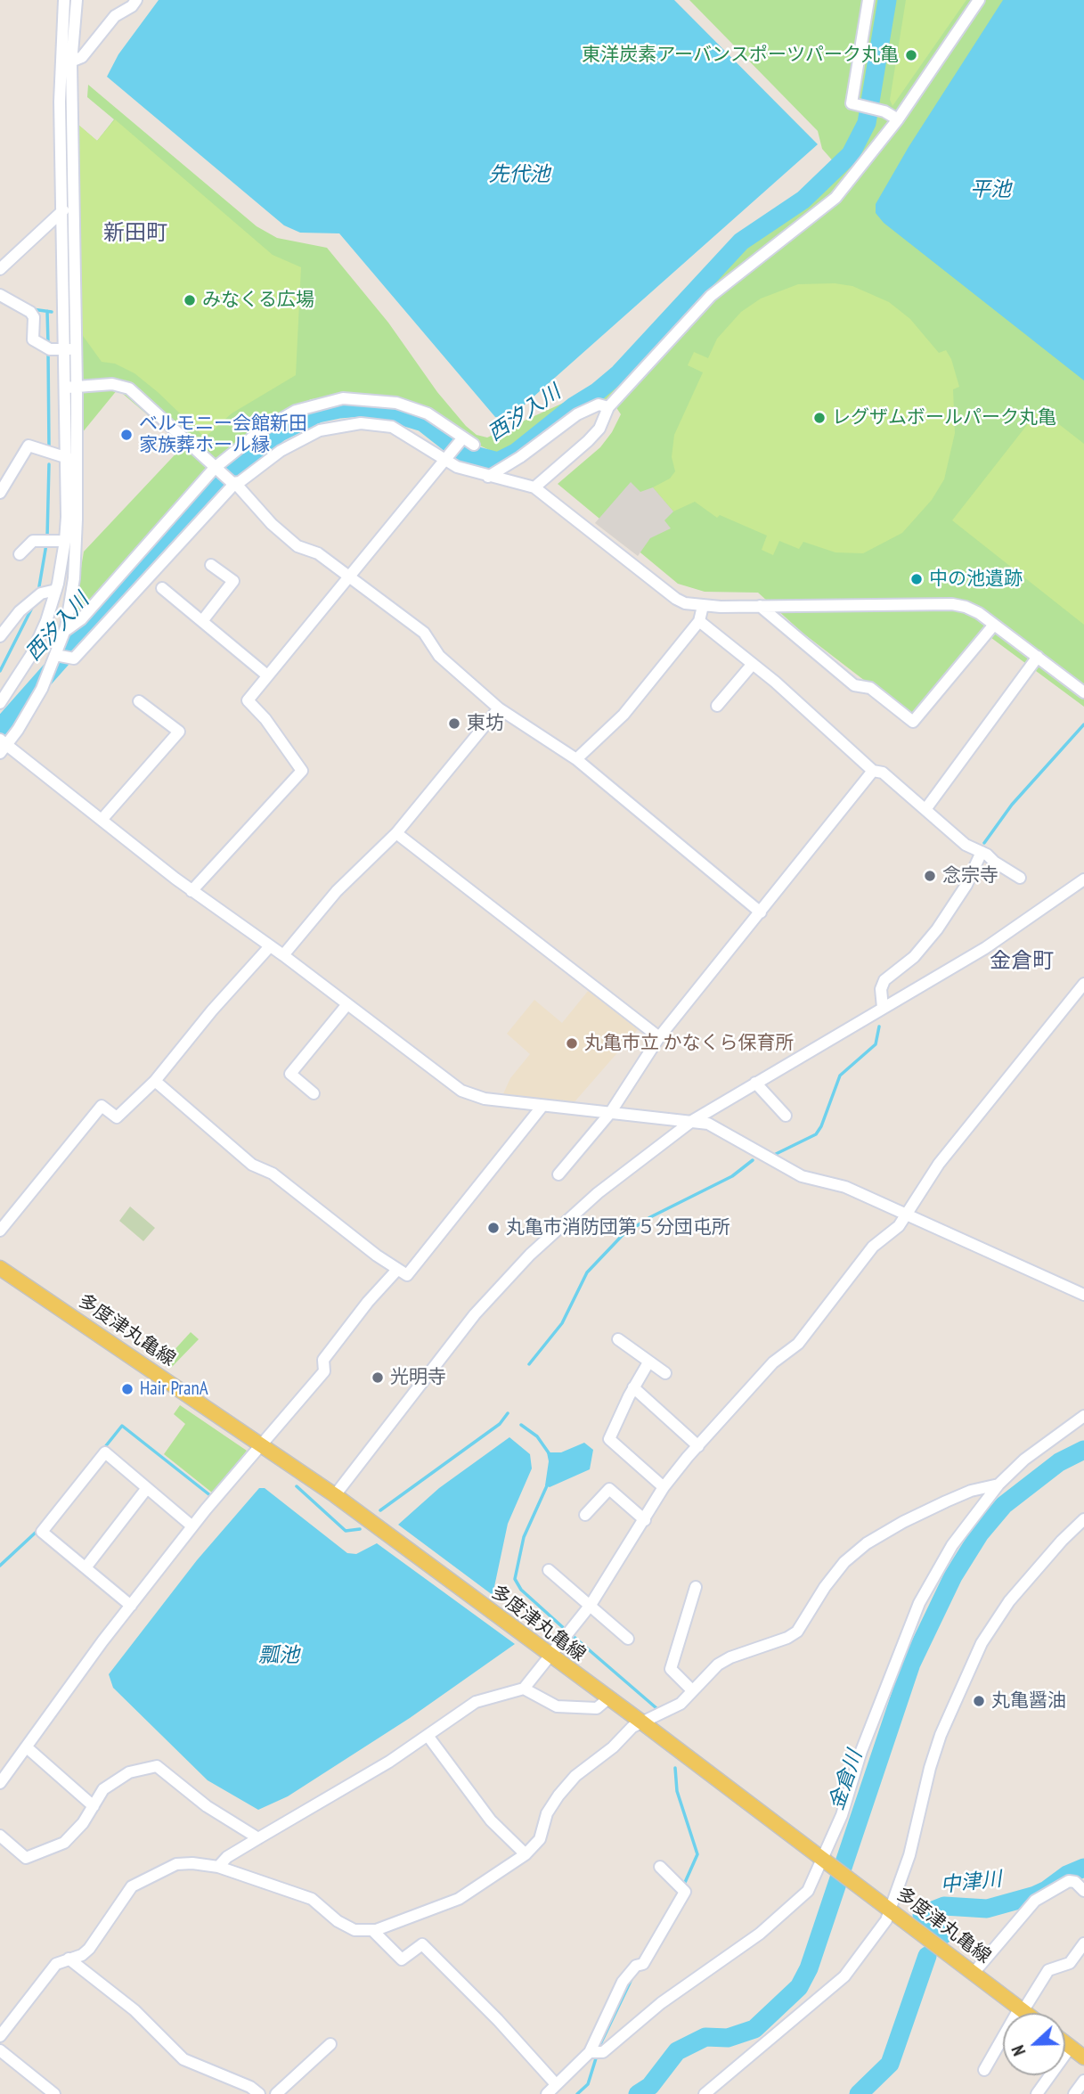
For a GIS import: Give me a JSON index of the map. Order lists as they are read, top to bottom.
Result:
{
  "streets": {
    "main road": ["多度津丸亀線"]
  },
  "districts": ["新田町", "金倉町"],
  "water": [
    "先代池",
    "平池",
    "西汐入川",
    "瓢池",
    "金倉川",
    "中津川"
  ],
  "places": [
    "東洋炭素アーバンスポーツパーク丸亀",
    "みなくる広場",
    "レグザムボールパーク丸亀",
    "ベルモニー会館新田 家族葬ホール縁",
    "中の池遺跡",
    "東坊",
    "念宗寺",
    "丸亀市立 かなくら保育所",
    "丸亀市消防団第５分団屯所",
    "光明寺",
    "Hair PranA",
    "丸亀醤油"
  ],
  "north": "left"
}
